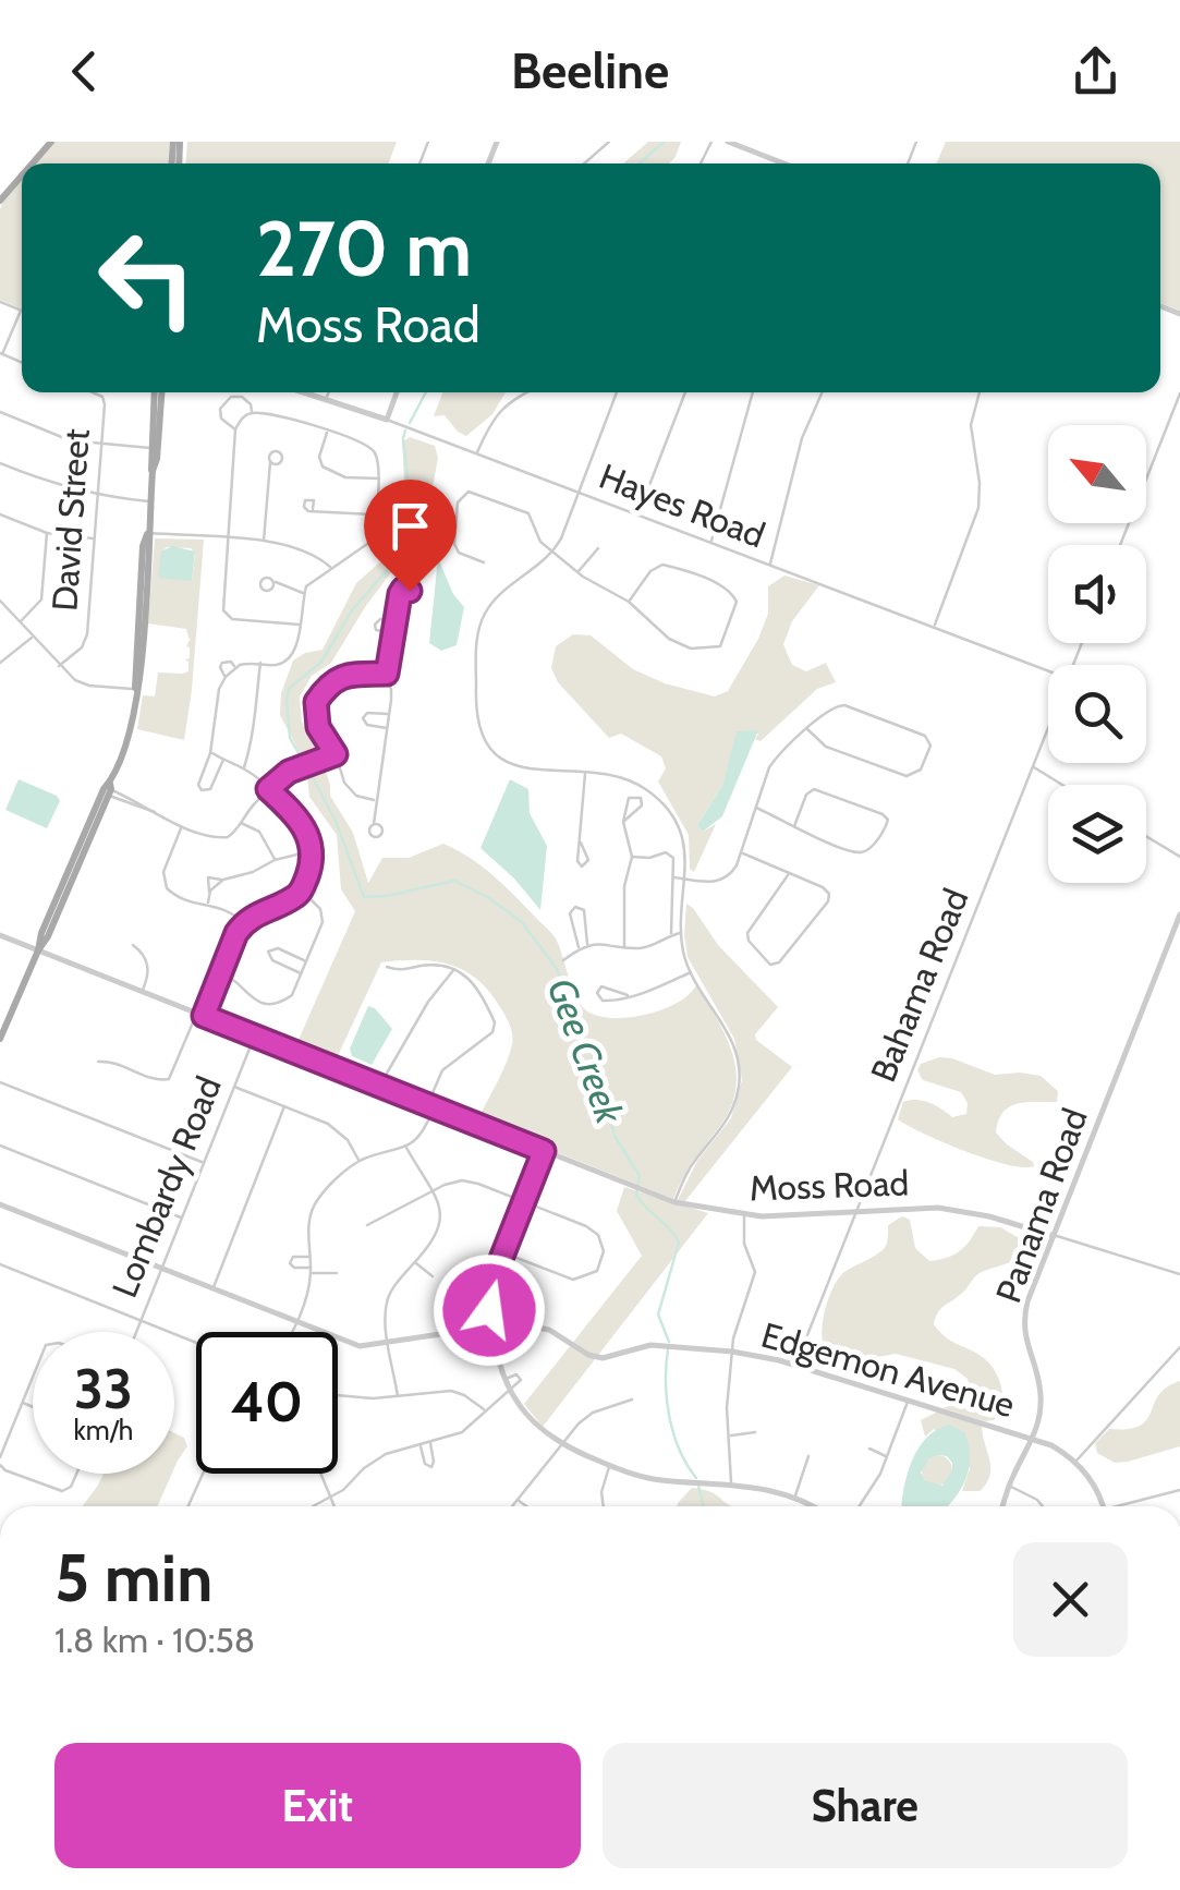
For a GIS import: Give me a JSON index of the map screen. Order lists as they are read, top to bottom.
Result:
{
  "streets": {
    "street": [
      "Hayes Road",
      "David Street",
      "Bahama Road",
      "Moss Road",
      "Lombardy Road",
      "Panama Road",
      "Edgemon Avenue"
    ]
  },
  "crossings": [
    ["Bahama Road", "Moss Road"],
    ["Bahama Road", "Edgemon Avenue"],
    ["Moss Road", "Lombardy Road"],
    ["Moss Road", "Panama Road"],
    ["Lombardy Road", "Edgemon Avenue"],
    ["Panama Road", "Edgemon Avenue"]
  ],
  "water": ["Gee Creek"],
  "north": "top left",
  "page": {
    "header": "Beeline",
    "turn": ["270 m", "Moss Road"],
    "speed": "33 km/h",
    "limit": "40",
    "heading": ["5 min", "1.8 km · 10:58"],
    "buttons": ["Exit", "Share"]
  }
}
